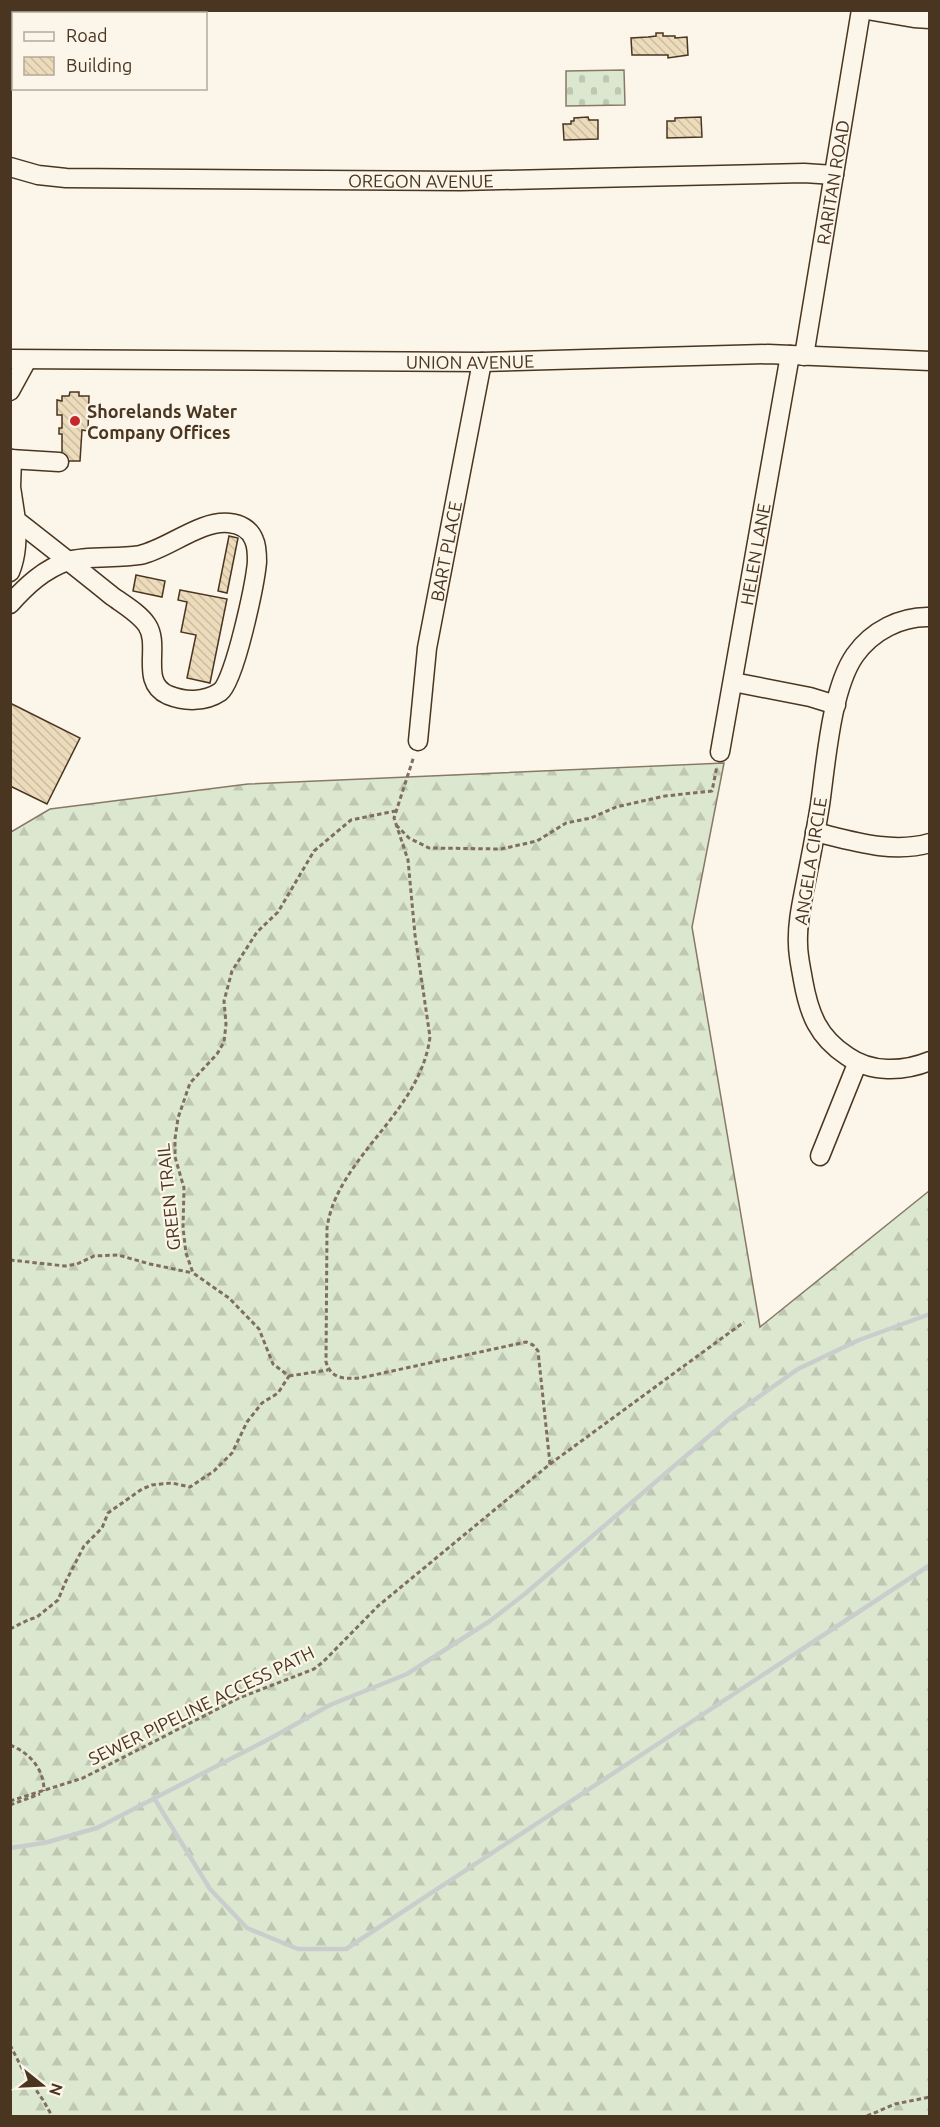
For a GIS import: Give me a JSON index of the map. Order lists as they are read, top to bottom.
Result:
{
  "streets": {
    "street": [
      "OREGON AVENUE",
      "RARITAN ROAD",
      "UNION AVENUE",
      "BART PLACE",
      "HELEN LANE",
      "ANGELA CIRCLE"
    ],
    "path": ["GREEN TRAIL", "SEWER PIPELINE ACCESS PATH"]
  },
  "crossings": [
    ["OREGON AVENUE", "RARITAN ROAD"],
    ["RARITAN ROAD", "UNION AVENUE"],
    ["RARITAN ROAD", "HELEN LANE"],
    ["UNION AVENUE", "BART PLACE"],
    ["UNION AVENUE", "HELEN LANE"]
  ],
  "places": ["Shorelands Water Company Offices"],
  "legend": ["Road", "Building"],
  "north": "right"
}
